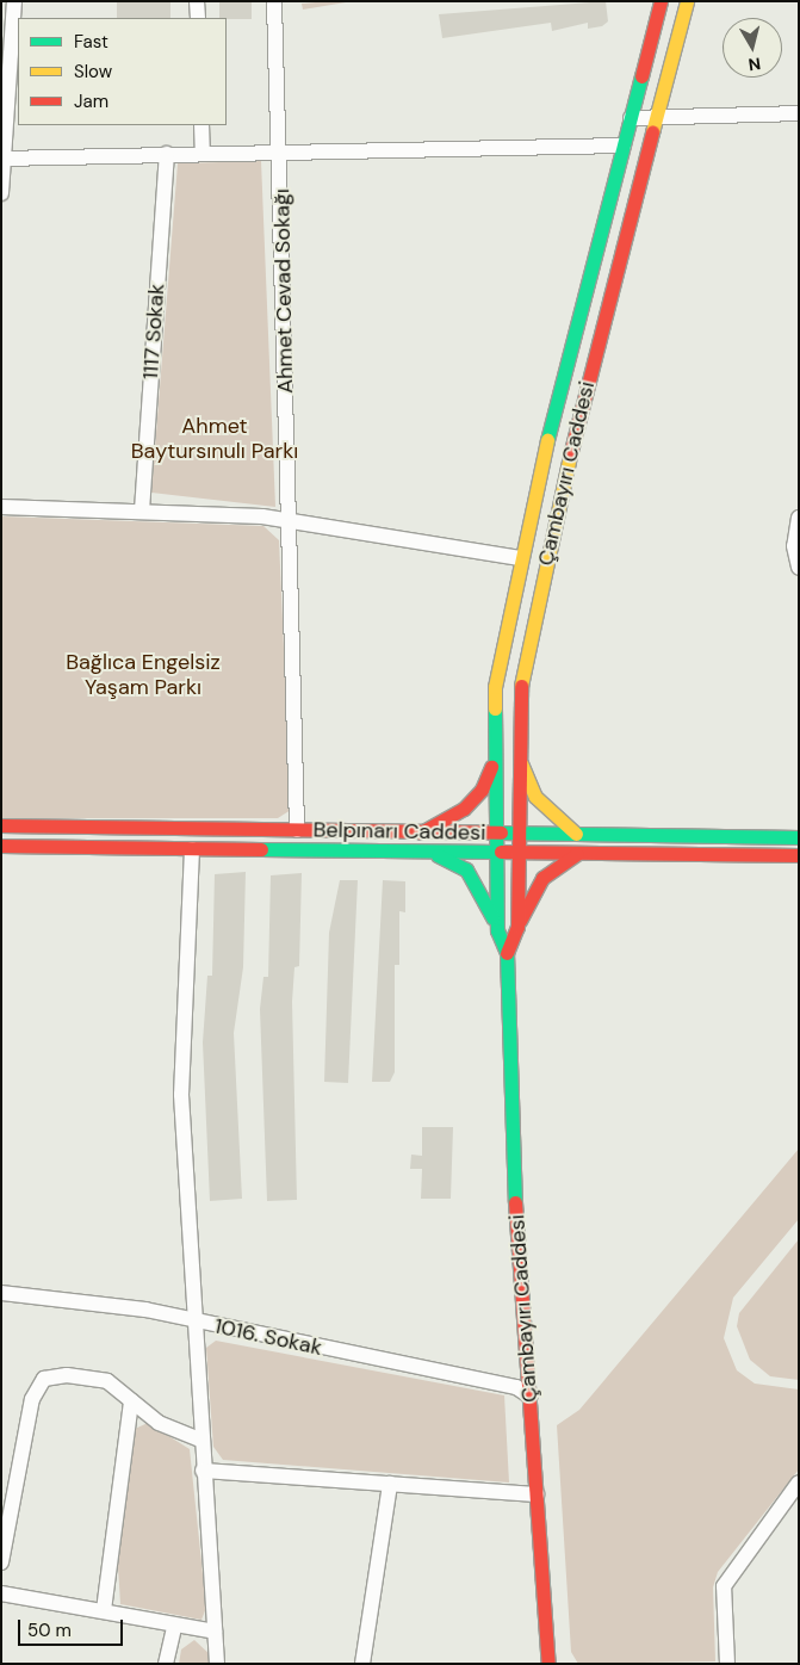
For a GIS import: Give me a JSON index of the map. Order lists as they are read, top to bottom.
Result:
{
  "streets": {
    "main road": ["Çambayırı Caddesi", "Belpınarı Caddesi"],
    "street": ["Ahmet Cevad Sokağı", "1117 Sokak", "1016. Sokak"]
  },
  "crossings": [
    ["Ahmet Cevad Sokağı", "Belpınarı Caddesi"],
    ["Çambayırı Caddesi", "Belpınarı Caddesi"],
    ["Çambayırı Caddesi", "1016. Sokak"]
  ],
  "parks": ["Ahmet Baytursınulı Parkı", "Bağlıca Engelsiz Yaşam Parkı"],
  "legend": ["Fast", "Slow", "Jam"],
  "scale_bar": "50 m",
  "north": "bottom"
}
